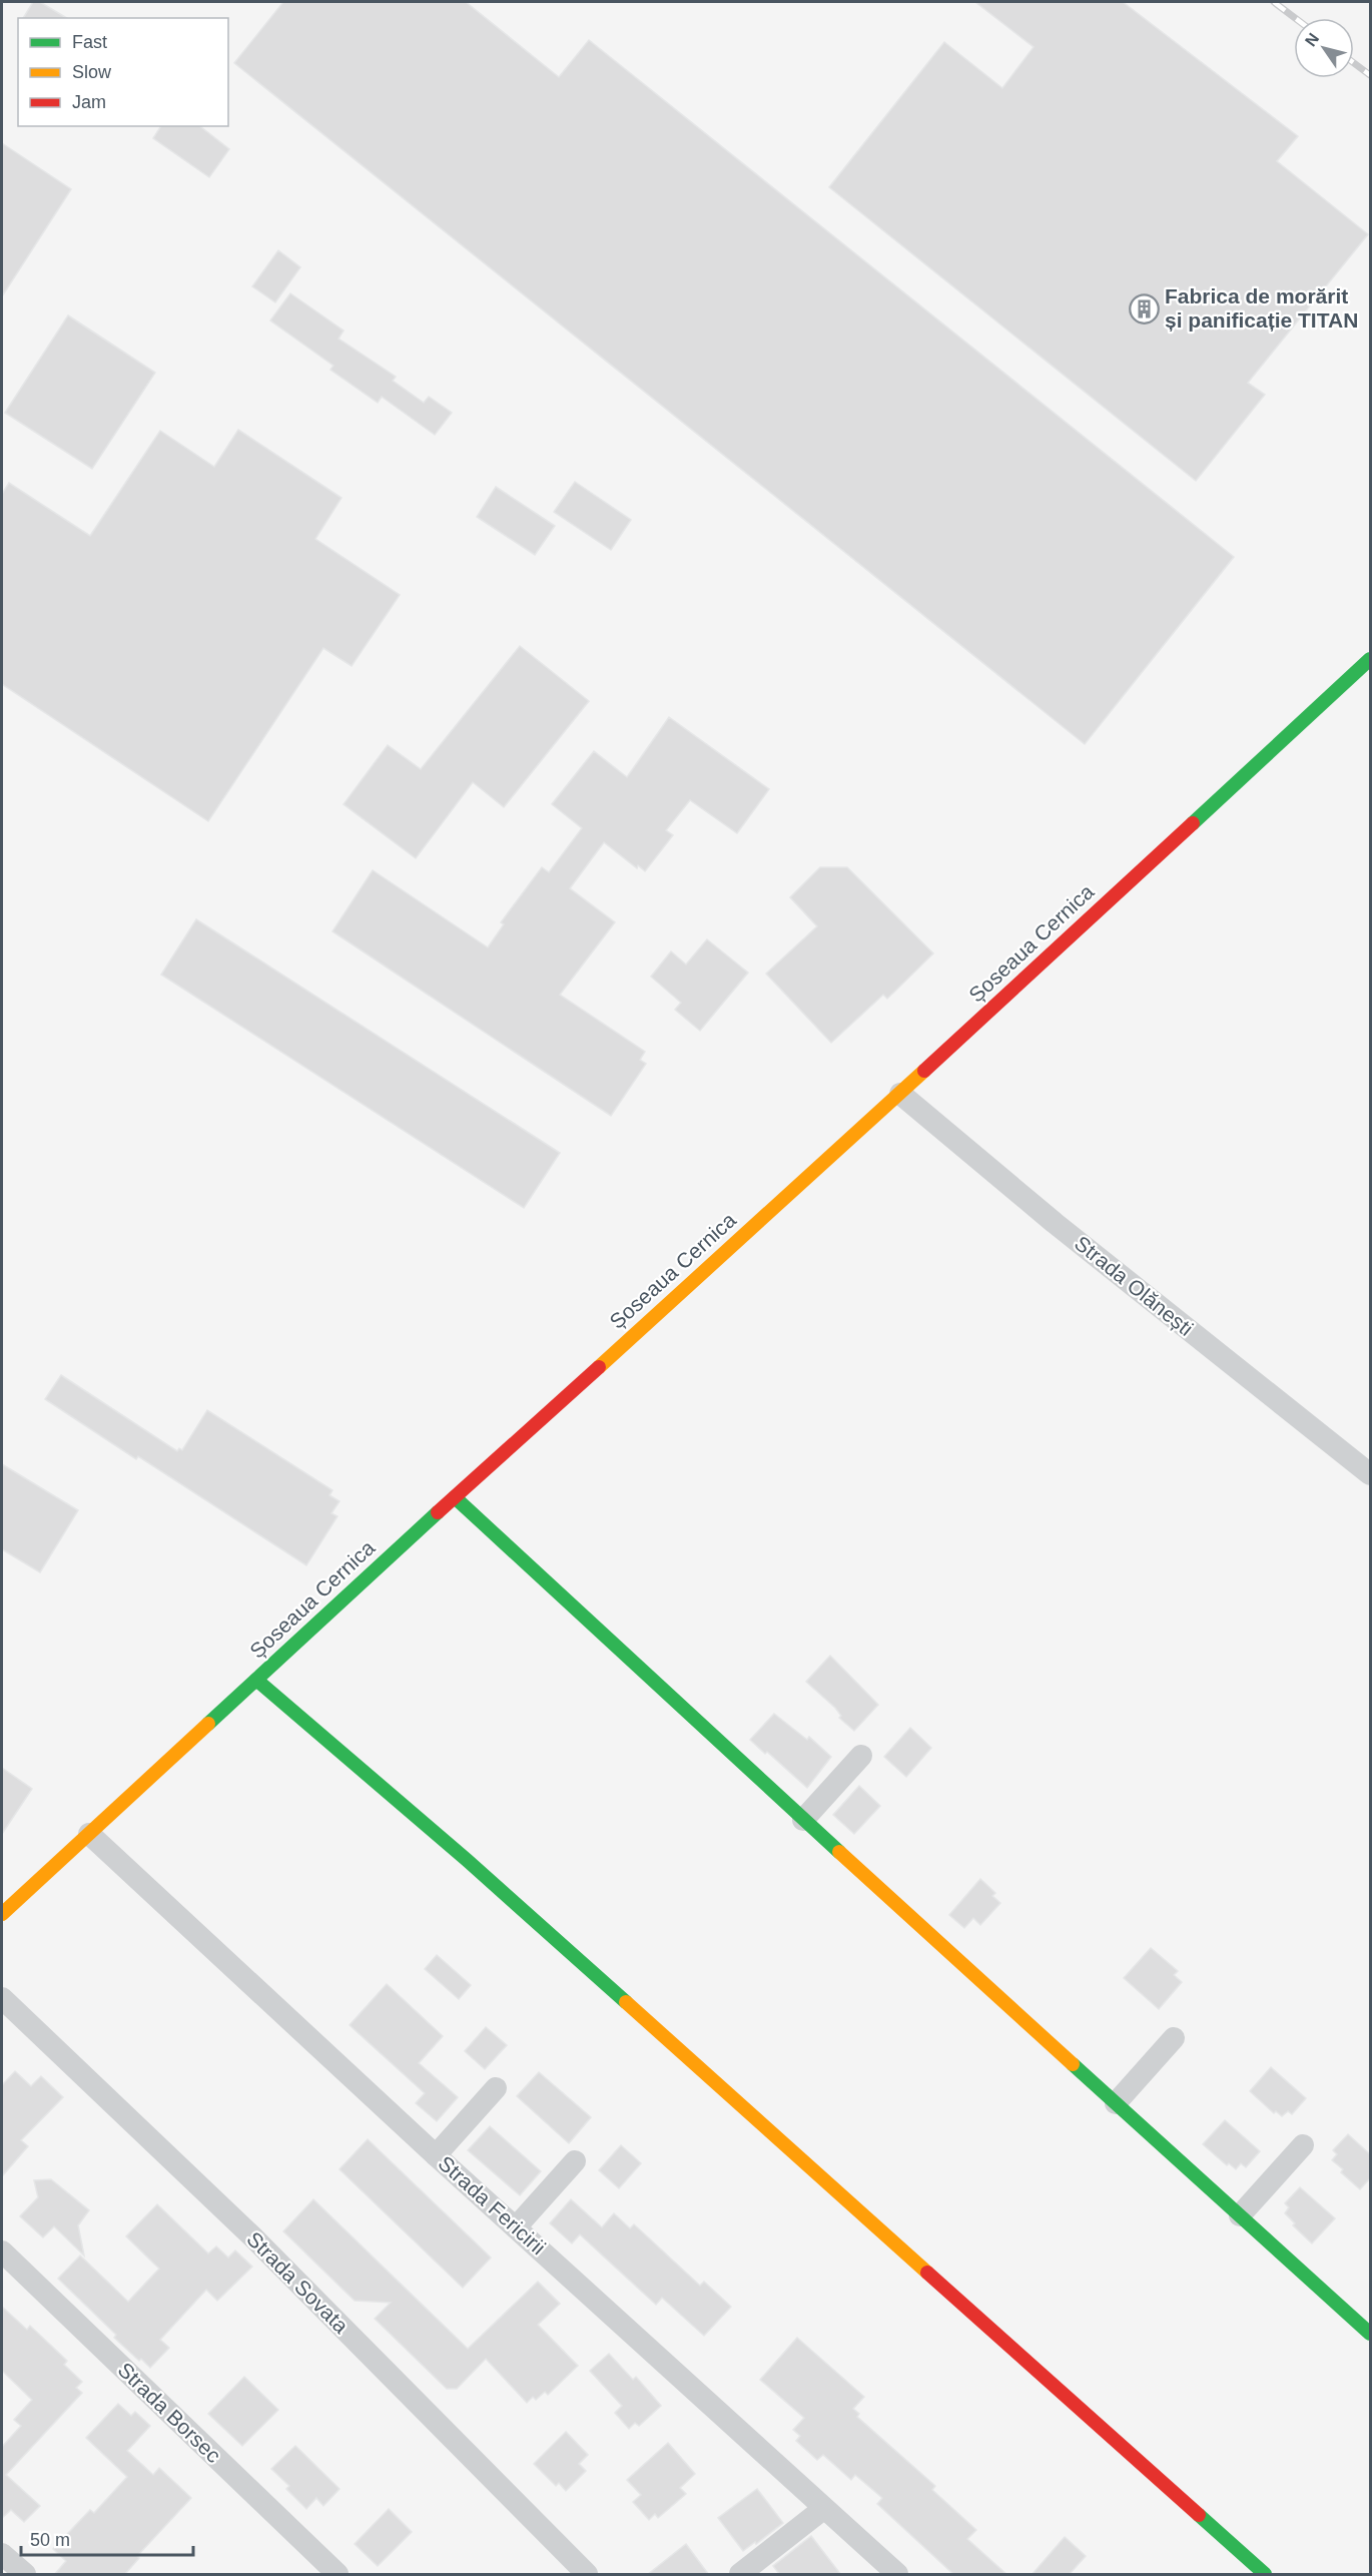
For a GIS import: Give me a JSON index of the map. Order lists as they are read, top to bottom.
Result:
{
  "streets": {
    "street": [
      "Șoseaua Cernica",
      "Strada Olănești",
      "Strada Fericirii",
      "Strada Sovata",
      "Strada Borsec"
    ]
  },
  "crossings": [
    ["Șoseaua Cernica", "Strada Olănești"],
    ["Șoseaua Cernica", "Strada Fericirii"]
  ],
  "places": {
    "building": ["Fabrica de morărit și panificație TITAN"]
  },
  "legend": ["Fast", "Slow", "Jam"],
  "scale_bar": "50 m",
  "north": "top left"
}
